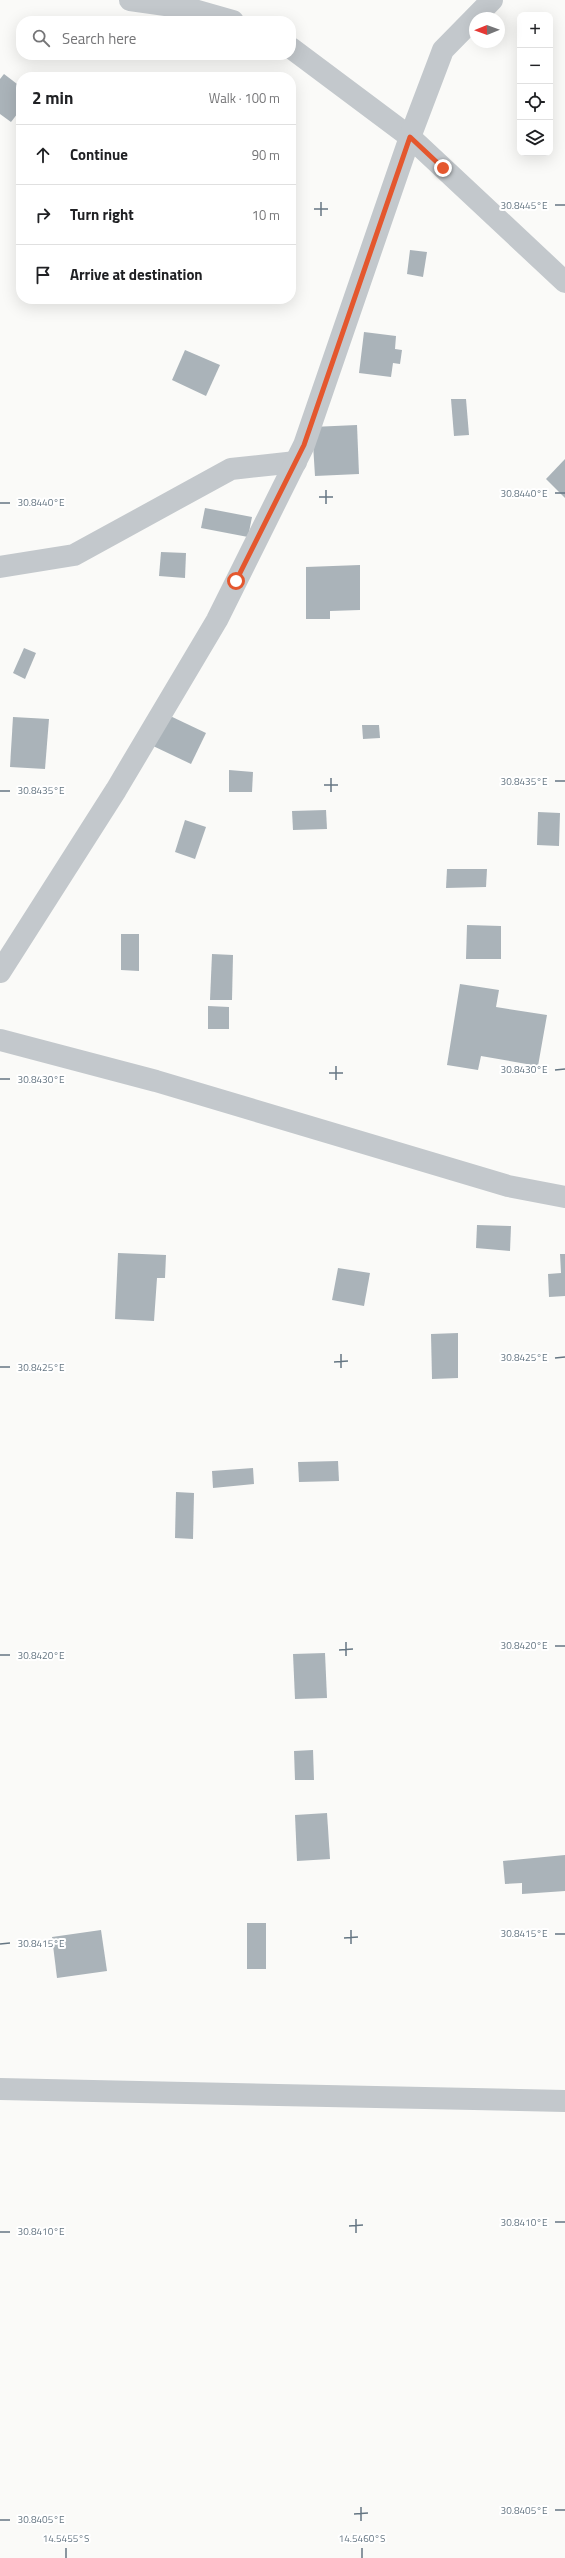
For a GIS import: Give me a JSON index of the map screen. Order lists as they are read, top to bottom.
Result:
{
  "north": "left",
  "page": {
    "map_buttons": ["+", "−"],
    "search": "Search here",
    "heading": ["2 min", "Walk · 100 m"],
    "list": [
      ["Continue", "90 m"],
      ["Turn right", "10 m"],
      "Arrive at destination"
    ]
  },
  "coordinates": [
    "30.8445°E",
    "30.8440°E",
    "30.8435°E",
    "30.8430°E",
    "30.8425°E",
    "30.8420°E",
    "30.8415°E",
    "30.8410°E",
    "30.8405°E",
    "14.5455°S",
    "14.5460°S"
  ]
}
